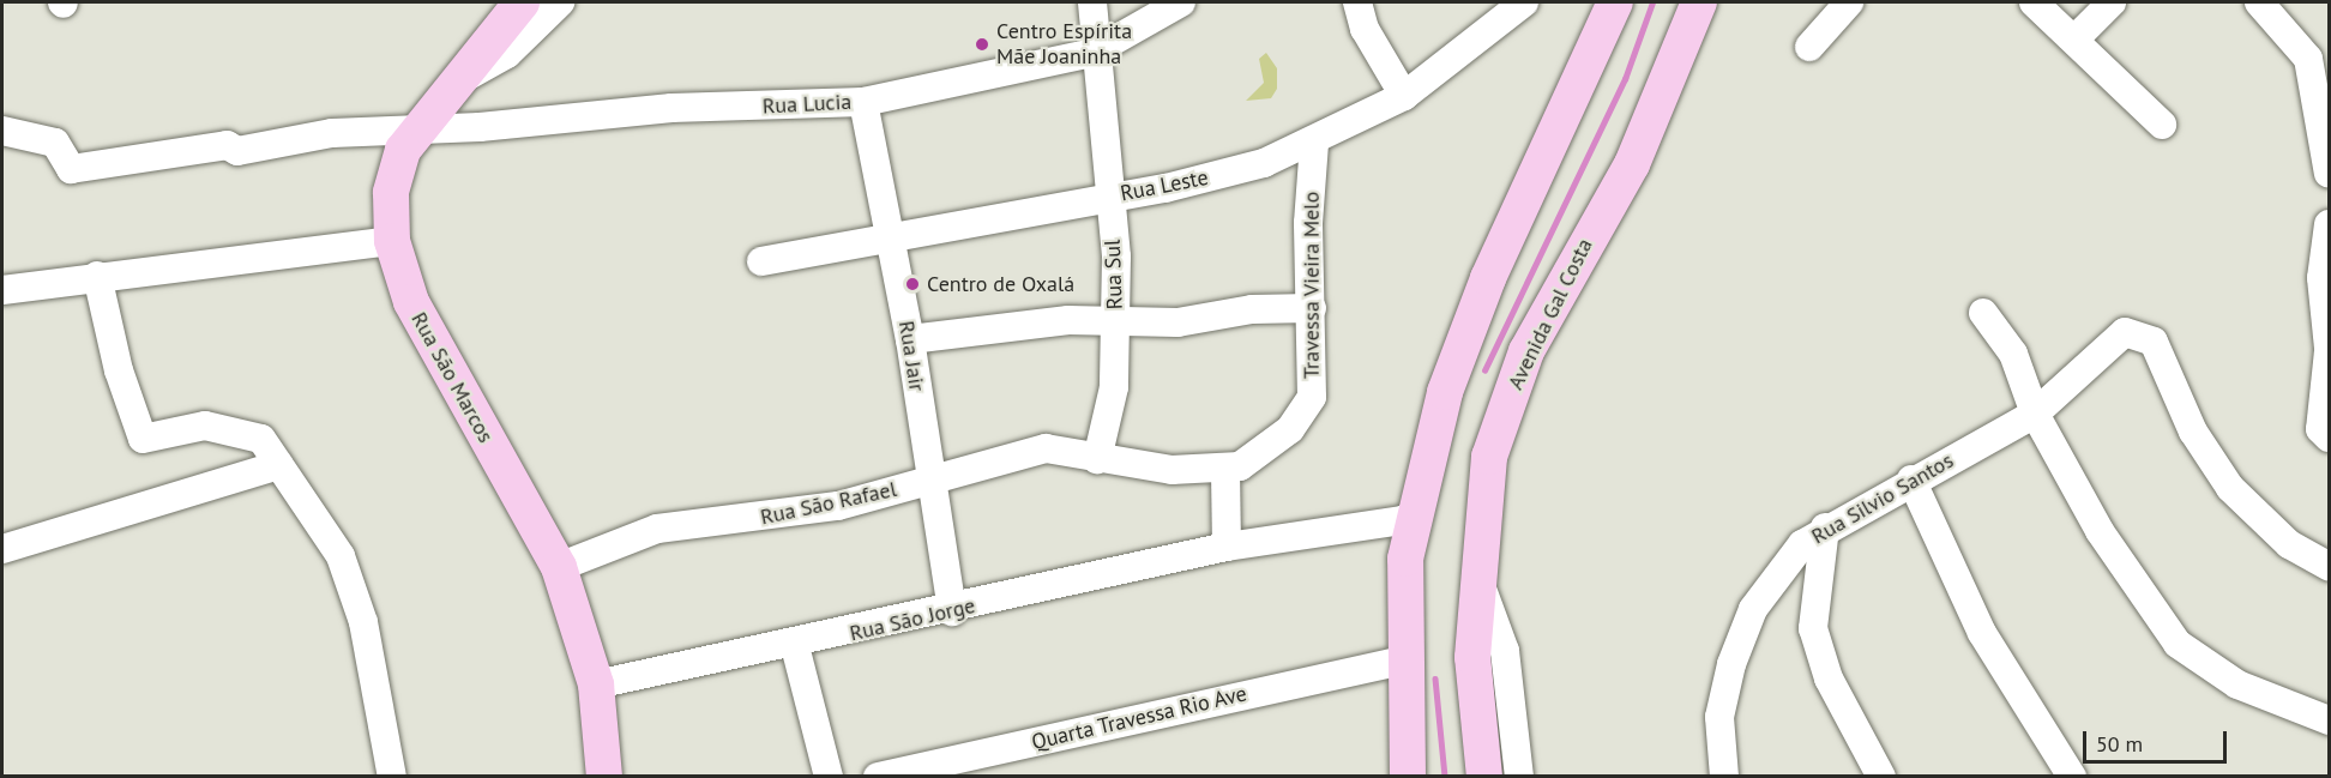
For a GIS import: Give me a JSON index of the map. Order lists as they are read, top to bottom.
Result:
{
  "streets": {
    "main road": ["Avenida Gal Costa", "Rua São Marcos"],
    "street": [
      "Rua Lucia",
      "Rua Leste",
      "Rua Sul",
      "Travessa Vieira Melo",
      "Rua Jair",
      "Rua Silvio Santos",
      "Rua São Rafael",
      "Rua São Jorge",
      "Quarta Travessa Rio Ave"
    ]
  },
  "crossings": [
    ["Rua Lucia", "Rua Sul"],
    ["Rua Lucia", "Rua Jair"],
    ["Rua Lucia", "Rua São Marcos"],
    ["Rua Leste", "Rua Sul"],
    ["Rua Leste", "Travessa Vieira Melo"],
    ["Rua Leste", "Rua Jair"],
    ["Rua Sul", "Rua São Rafael"],
    ["Rua Jair", "Rua São Rafael"],
    ["Rua Jair", "Rua São Jorge"],
    ["Rua São Marcos", "Rua São Rafael"],
    ["Rua São Marcos", "Rua São Jorge"]
  ],
  "places": ["Centro Espírita Mãe Joaninha", "Centro de Oxalá"],
  "scale_bar": "50 m"
}
